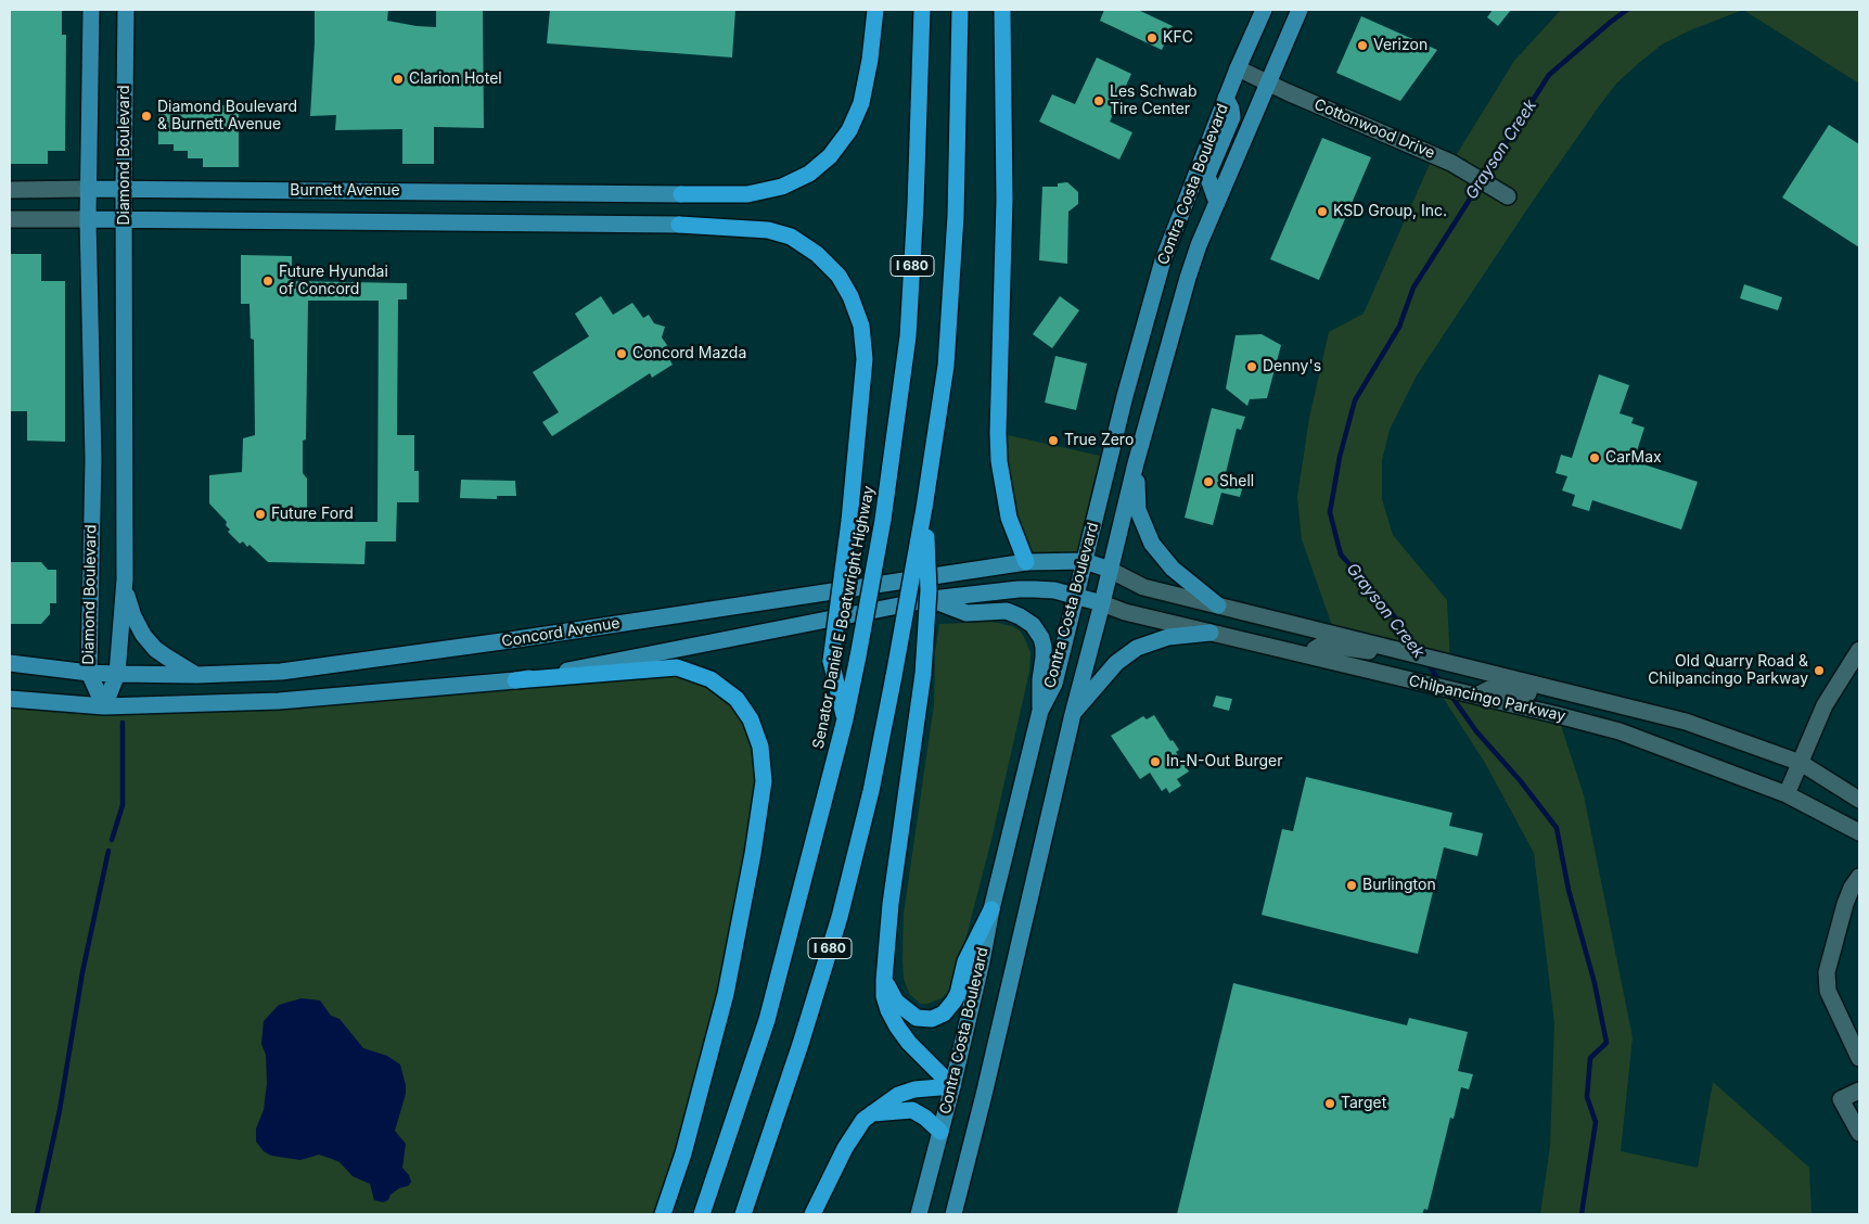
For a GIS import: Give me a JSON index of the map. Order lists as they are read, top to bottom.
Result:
{
  "streets": {
    "highway": ["I 680", "Senator Daniel E Boatwright Highway"],
    "main road": [
      "Diamond Boulevard",
      "Contra Costa Boulevard",
      "Burnett Avenue",
      "Concord Avenue"
    ],
    "street": ["Cottonwood Drive", "Chilpancingo Parkway"]
  },
  "crossings": [
    ["Cottonwood Drive", "Contra Costa Boulevard"],
    ["Diamond Boulevard", "Burnett Avenue"],
    ["Diamond Boulevard", "Concord Avenue"],
    ["Contra Costa Boulevard", "Concord Avenue"],
    ["Contra Costa Boulevard", "Chilpancingo Parkway"],
    ["Concord Avenue", "Chilpancingo Parkway"]
  ],
  "water": ["Grayson Creek"],
  "places": [
    "KFC",
    "Verizon",
    "Clarion Hotel",
    "Les Schwab Tire Center",
    "Diamond Boulevard & Burnett Avenue",
    "KSD Group, Inc.",
    "Future Hyundai of Concord",
    "Concord Mazda",
    "Denny's",
    "True Zero",
    "CarMax",
    "Shell",
    "Future Ford",
    "Old Quarry Road & Chilpancingo Parkway",
    "In-N-Out Burger",
    "Burlington",
    "Target"
  ]
}
